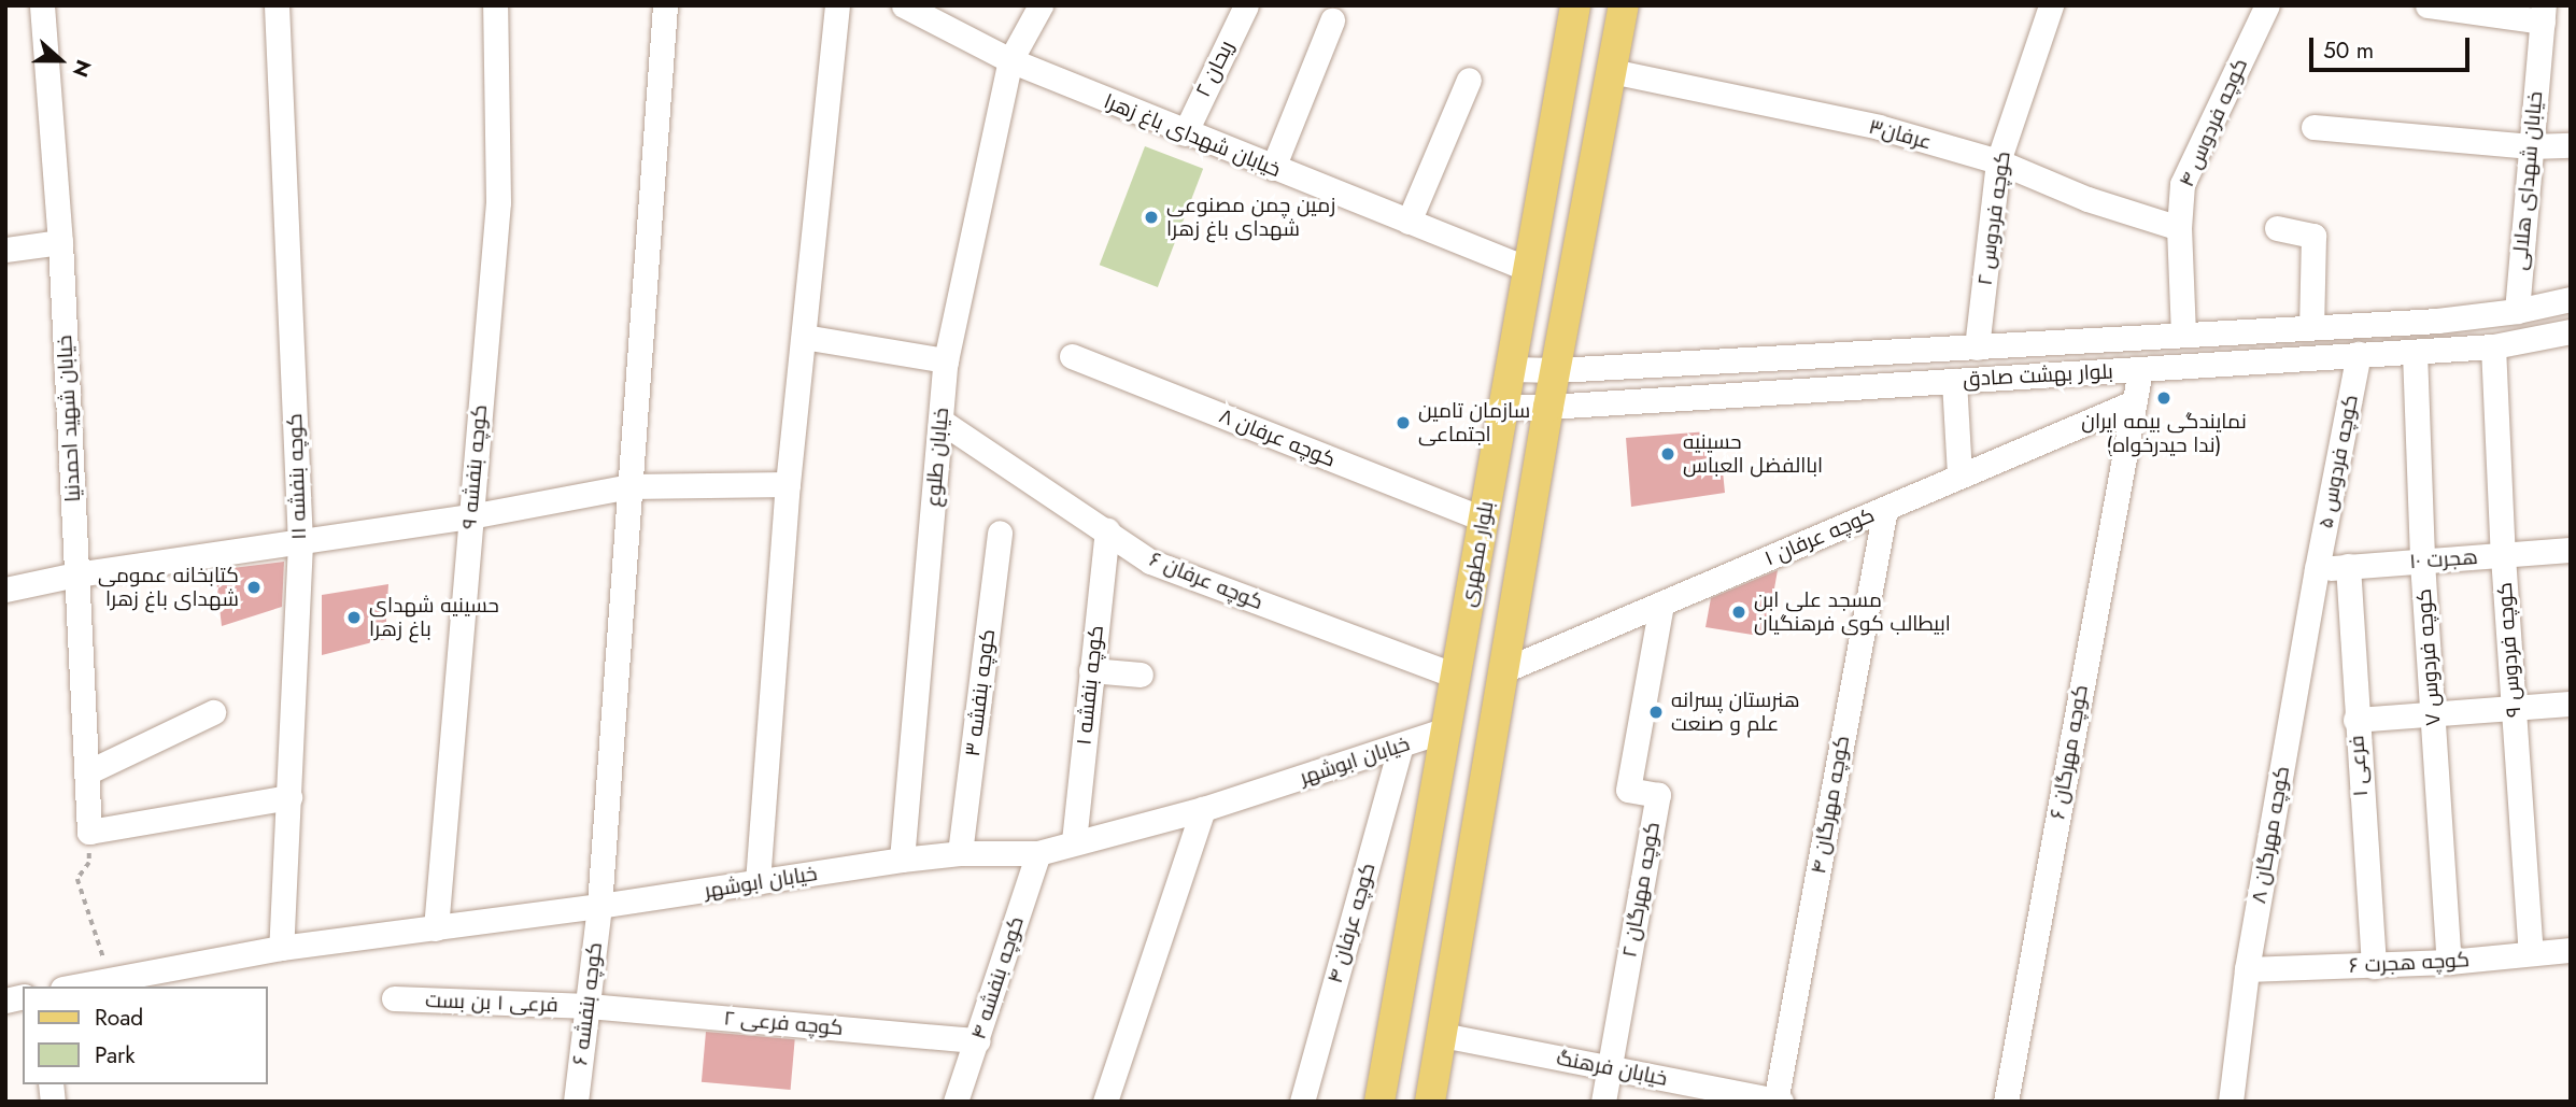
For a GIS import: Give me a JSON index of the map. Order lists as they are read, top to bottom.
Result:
{
  "streets": {
    "main road": ["بلوار مطهری"],
    "street": [
      "ریحان ۲",
      "کوچه فردوس ۴",
      "عرفان۳",
      "خیابان شهدای باغ‌ زهرا",
      "خیابان شهدای هلالی",
      "کوچه فردوس ۲",
      "بلوار بهشت صادق",
      "خیابان شهید احمدنیا",
      "کوچه عرفان ۸",
      "خیابان طلوع",
      "کوچه فردوس ۵",
      "کوچه بنفشه ۹",
      "کوچه بنفشه ۱۱",
      "کوچه عرفان ۱",
      "هجرت ۱۰",
      "کوچه عرفان ۶",
      "کوچه فردوس ۹",
      "کوچه فردوس ۷",
      "کوچه بنفشه ۱",
      "کوچه بنفشه ۳",
      "کوچه مهرگان ۶",
      "خیابان ابوشهر",
      "فرعی ۱",
      "کوچه مهرگان ۴",
      "کوچه مهرگان ۸",
      "کوچه مهرگان ۲",
      "کوچه عرفان ۴",
      "کوچه هجرت ۶",
      "کوچه بنفشه ۴",
      "فرعی ۱ بن بست",
      "کوچه بنفشه ۶",
      "کوچه فرعی ۲",
      "خیابان فرهنگ"
    ]
  },
  "crossings": [
    ["ریحان ۲", "خیابان شهدای باغ‌ زهرا"],
    ["کوچه فردوس ۴", "عرفان۳"],
    ["کوچه فردوس ۴", "بلوار بهشت صادق"],
    ["عرفان۳", "کوچه فردوس ۲"],
    ["خیابان شهدای باغ‌ زهرا", "خیابان طلوع"],
    ["خیابان شهدای باغ‌ زهرا", "بلوار مطهری"],
    ["خیابان شهدای هلالی", "بلوار بهشت صادق"],
    ["کوچه فردوس ۲", "بلوار بهشت صادق"],
    ["بلوار بهشت صادق", "کوچه فردوس ۵"],
    ["بلوار بهشت صادق", "بلوار مطهری"],
    ["بلوار بهشت صادق", "کوچه فردوس ۹"],
    ["بلوار بهشت صادق", "کوچه فردوس ۷"],
    ["بلوار بهشت صادق", "کوچه مهرگان ۶"],
    ["کوچه عرفان ۸", "بلوار مطهری"],
    ["خیابان طلوع", "کوچه عرفان ۶"],
    ["خیابان طلوع", "خیابان ابوشهر"],
    ["کوچه فردوس ۵", "هجرت ۱۰"],
    ["کوچه فردوس ۵", "کوچه مهرگان ۸"],
    ["کوچه بنفشه ۹", "خیابان ابوشهر"],
    ["کوچه بنفشه ۱۱", "خیابان ابوشهر"],
    ["کوچه عرفان ۱", "کوچه مهرگان ۶"],
    ["کوچه عرفان ۱", "کوچه مهرگان ۴"],
    ["کوچه عرفان ۱", "کوچه مهرگان ۲"],
    ["بلوار مطهری", "کوچه عرفان ۶"],
    ["بلوار مطهری", "خیابان ابوشهر"],
    ["هجرت ۱۰", "کوچه فردوس ۹"],
    ["هجرت ۱۰", "کوچه فردوس ۷"],
    ["هجرت ۱۰", "فرعی ۱"],
    ["هجرت ۱۰", "کوچه مهرگان ۸"],
    ["کوچه عرفان ۶", "کوچه بنفشه ۱"],
    ["کوچه فردوس ۹", "کوچه هجرت ۶"],
    ["کوچه فردوس ۷", "کوچه هجرت ۶"],
    ["کوچه بنفشه ۱", "خیابان ابوشهر"],
    ["کوچه بنفشه ۳", "خیابان ابوشهر"],
    ["خیابان ابوشهر", "کوچه عرفان ۴"],
    ["خیابان ابوشهر", "کوچه بنفشه ۴"],
    ["خیابان ابوشهر", "کوچه بنفشه ۶"],
    ["فرعی ۱", "کوچه هجرت ۶"],
    ["کوچه مهرگان ۴", "خیابان فرهنگ"],
    ["کوچه مهرگان ۸", "کوچه هجرت ۶"],
    ["کوچه مهرگان ۲", "خیابان فرهنگ"],
    ["کوچه بنفشه ۴", "کوچه فرعی ۲"],
    ["فرعی ۱ بن بست", "کوچه بنفشه ۶"],
    ["فرعی ۱ بن بست", "کوچه فرعی ۲"],
    ["کوچه بنفشه ۶", "کوچه فرعی ۲"]
  ],
  "places": [
    "زمین چمن مصنوعی شهدای باغ زهرا",
    "نمایندگی بیمه ایران (ندا حیدرخواه)",
    "سازمان تامین اجتماعی",
    "حسینیه اباالفضل العباس",
    "کتابخانه عمومی شهدای باغ زهرا",
    "مسجد علی ابن ابیطالب کوی فرهنگیان",
    "حسینیه شهدای باغ زهرا",
    "هنرستان پسرانه علم و صنعت"
  ],
  "legend": ["Road", "Park"],
  "scale_bar": "50 m",
  "north": "right"
}
